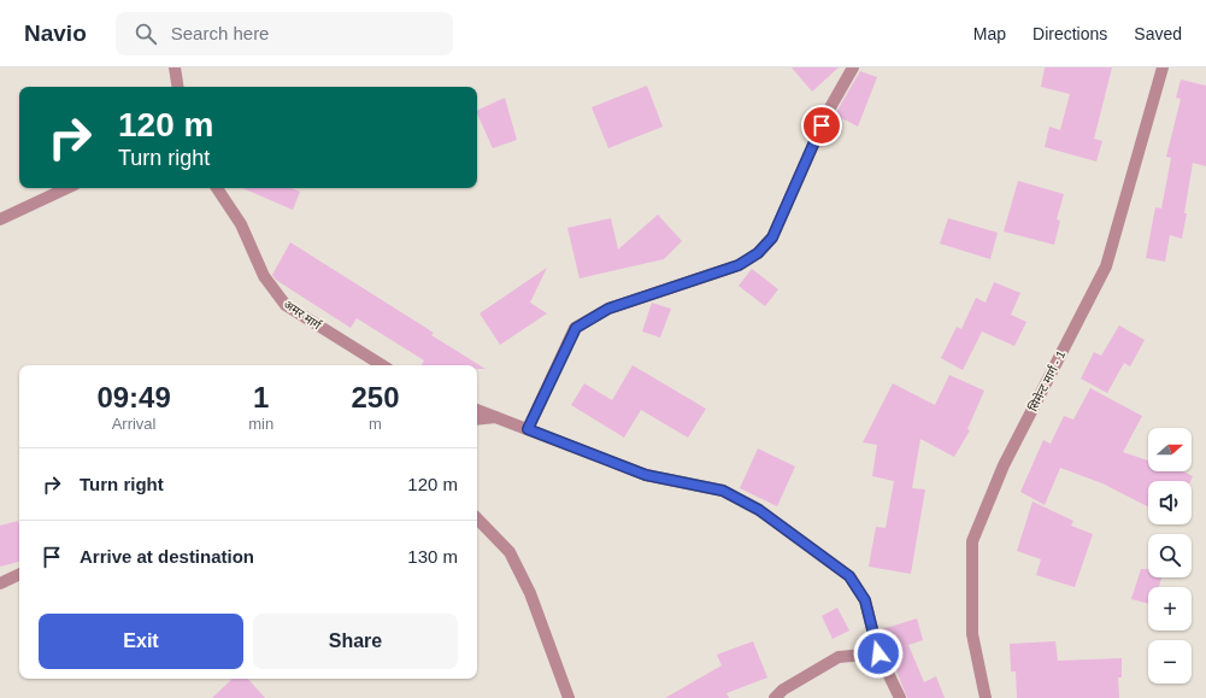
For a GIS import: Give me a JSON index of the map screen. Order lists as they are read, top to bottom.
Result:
{
  "streets": {
    "street": ["अमर मार्ग", "सिमेन्ट मार्ग - 1"]
  },
  "north": "right",
  "page": {
    "header": "Navio",
    "search": "Search here",
    "nav": ["Map", "Directions", "Saved"],
    "turn": ["120 m", "Turn right"],
    "eta": [
      "09:49",
      "Arrival",
      "1",
      "min",
      "250",
      "m"
    ],
    "map_buttons": ["+", "−"],
    "list": [
      {
        "name": "Turn right",
        "value": "120 m"
      },
      {
        "name": "Arrive at destination",
        "value": "130 m"
      }
    ],
    "buttons": ["Exit", "Share"]
  }
}
